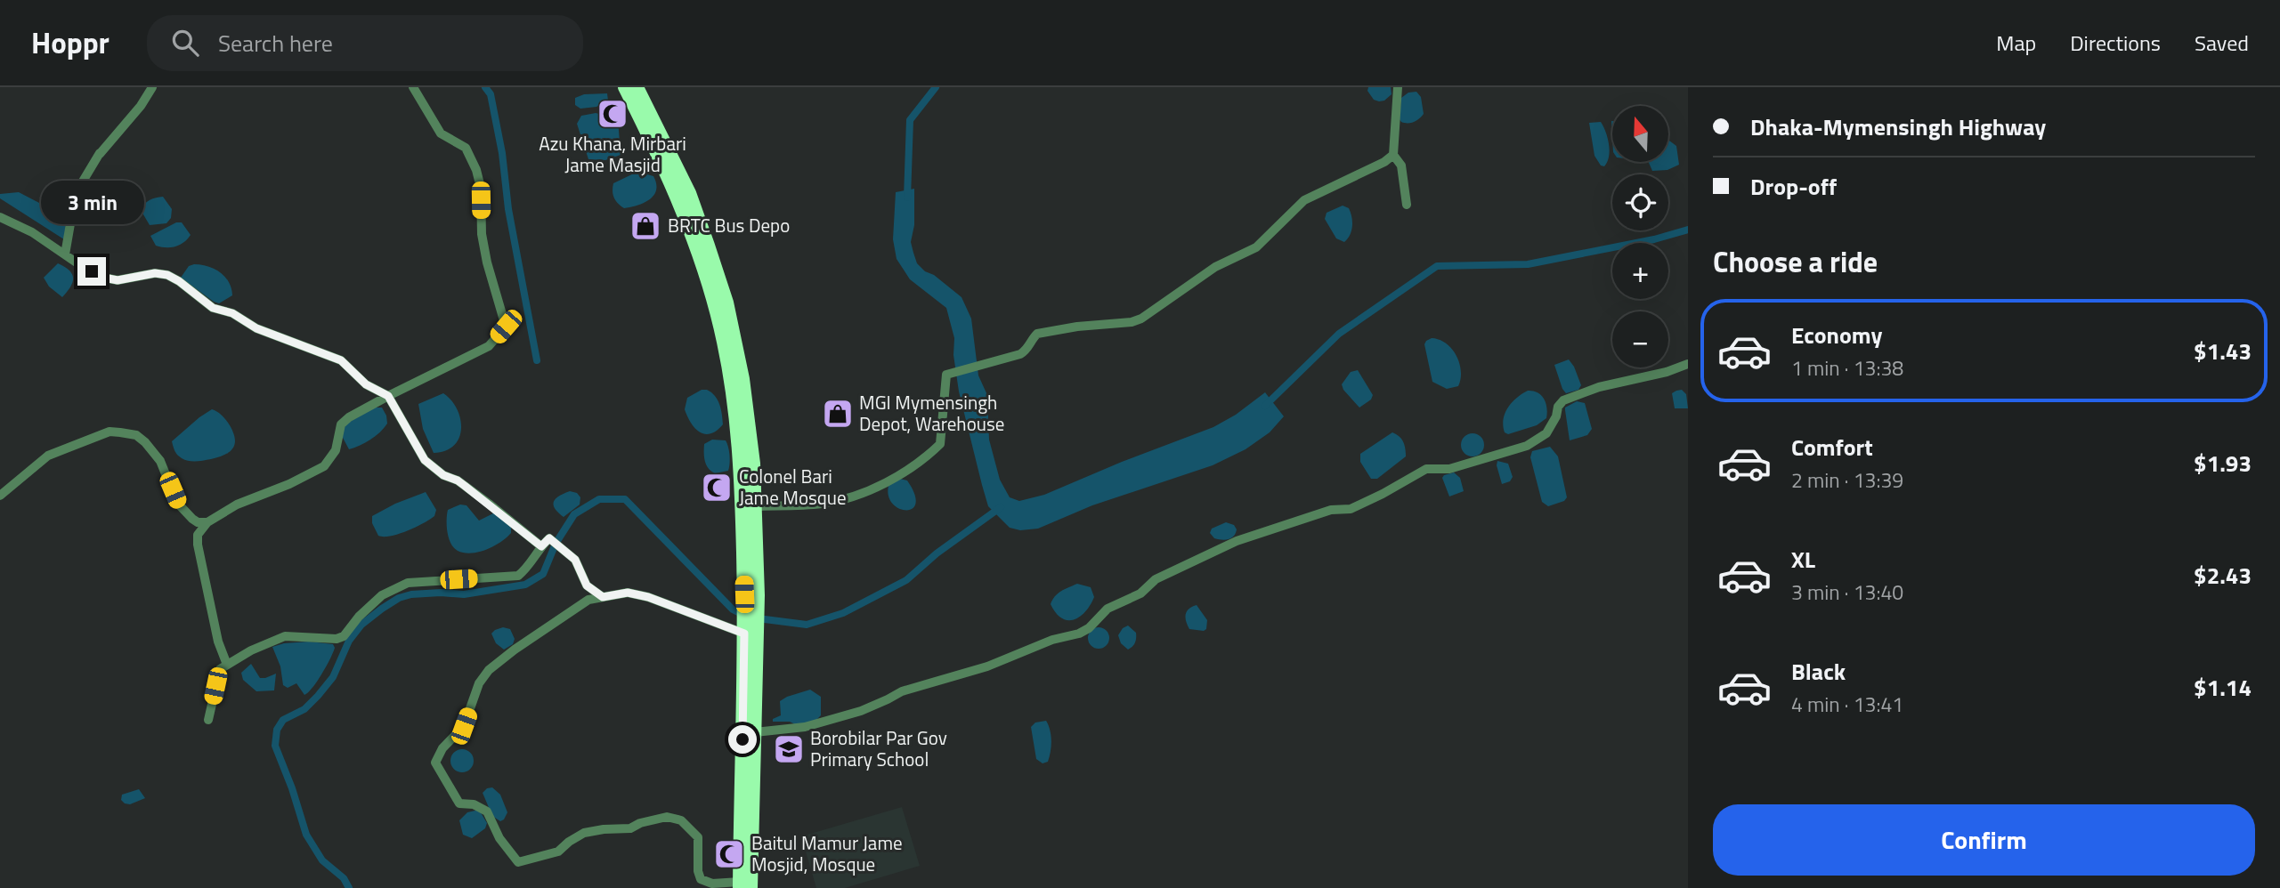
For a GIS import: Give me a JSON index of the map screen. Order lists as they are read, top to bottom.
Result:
{
  "places": {
    "mosque": ["Azu Khana, Mirbari Jame Masjid", "Colonel Bari Jame Mosque", "Baitul Mamur Jame Mosjid, Mosque"],
    "shop": ["BRTC Bus Depo", "MGI Mymensingh Depot, Warehouse"],
    "school or university": ["Borobilar Par Gov Primary School"]
  },
  "north": "top",
  "page": {
    "header": "Hoppr",
    "search": "Search here",
    "nav": ["Map", "Directions", "Saved"],
    "banner": ["Dhaka-Mymensingh Highway", "Drop-off"],
    "map_buttons": ["+", "−"],
    "bubble": "3 min",
    "heading": "Choose a ride",
    "list": [
      {
        "name": "Economy",
        "note": "1 min · 13:38",
        "value": "$1.43"
      },
      {
        "name": "Comfort",
        "note": "2 min · 13:39",
        "value": "$1.93"
      },
      {
        "name": "XL",
        "note": "3 min · 13:40",
        "value": "$2.43"
      },
      {
        "name": "Black",
        "note": "4 min · 13:41",
        "value": "$1.14"
      }
    ],
    "buttons": "Confirm"
  }
}
